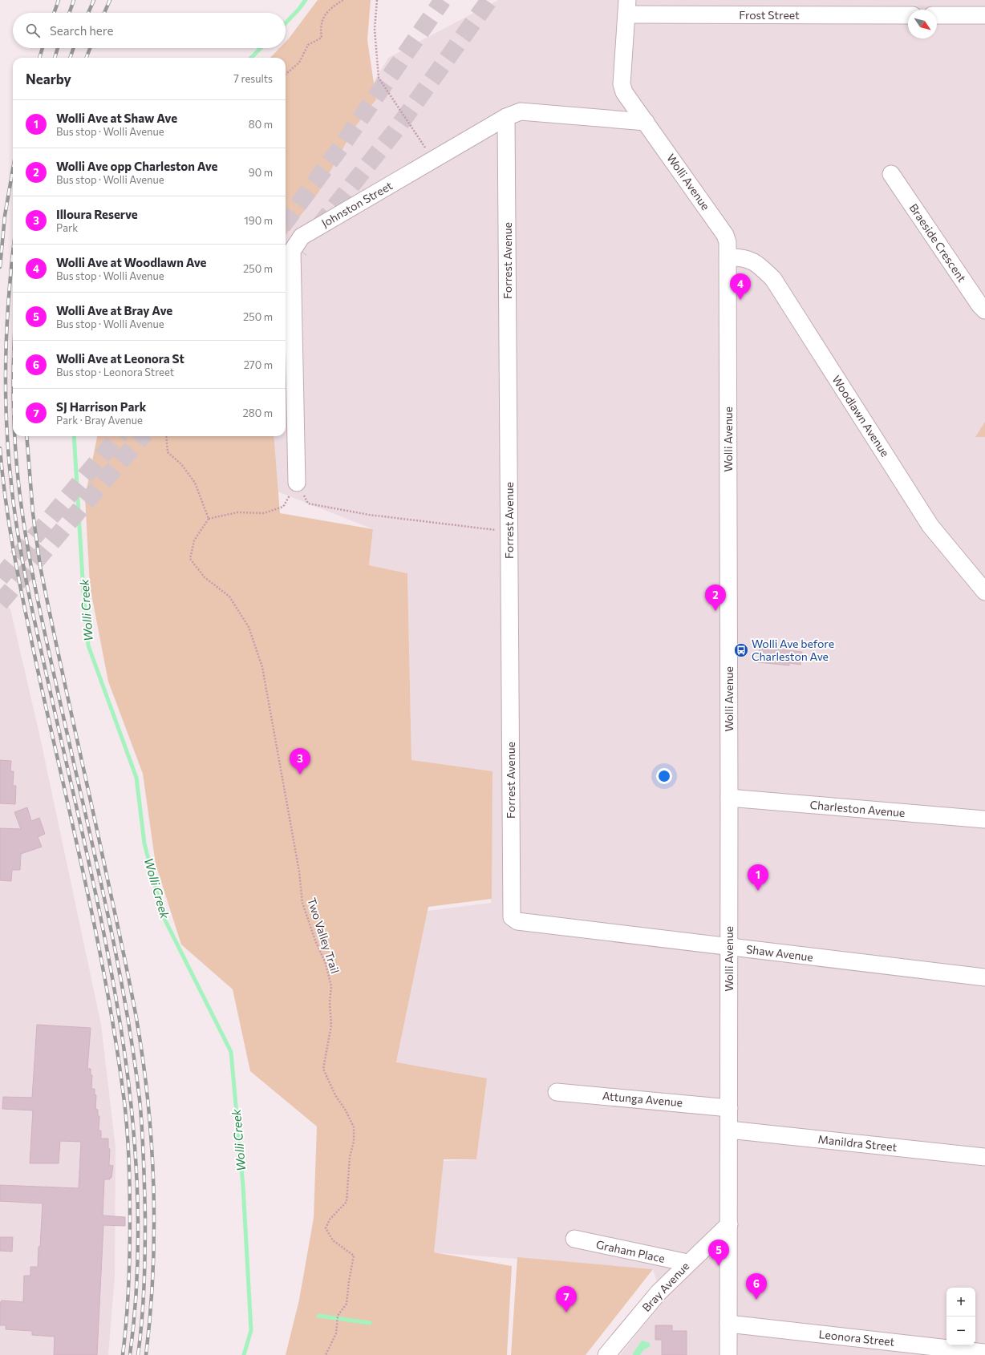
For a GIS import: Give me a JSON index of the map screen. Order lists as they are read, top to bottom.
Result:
{
  "streets": {
    "street": [
      "Frost Street",
      "Wolli Avenue",
      "Johnston Street",
      "Braeside Crescent",
      "Forrest Avenue",
      "Woodlawn Avenue",
      "Charleston Avenue",
      "Shaw Avenue",
      "Attunga Avenue",
      "Manildra Street",
      "Graham Place",
      "Bray Avenue",
      "Leonora Street"
    ],
    "path": ["Two Valley Trail"]
  },
  "crossings": [
    ["Frost Street", "Wolli Avenue"],
    ["Wolli Avenue", "Johnston Street"],
    ["Wolli Avenue", "Woodlawn Avenue"],
    ["Wolli Avenue", "Charleston Avenue"],
    ["Wolli Avenue", "Shaw Avenue"],
    ["Wolli Avenue", "Attunga Avenue"],
    ["Wolli Avenue", "Manildra Street"],
    ["Wolli Avenue", "Bray Avenue"],
    ["Wolli Avenue", "Leonora Street"],
    ["Johnston Street", "Forrest Avenue"],
    ["Forrest Avenue", "Shaw Avenue"],
    ["Graham Place", "Bray Avenue"]
  ],
  "water": ["Wolli Creek"],
  "places": {
    "bus stop": ["Wolli Ave before Charleston Ave"]
  },
  "north": "bottom right",
  "page": {
    "search": "Search here",
    "heading": ["Nearby", "7 results"],
    "list": [
      {
        "mark": "1",
        "name": "Wolli Ave at Shaw Ave",
        "note": "Bus stop · Wolli Avenue",
        "value": "80 m"
      },
      {
        "mark": "2",
        "name": "Wolli Ave opp Charleston Ave",
        "note": "Bus stop · Wolli Avenue",
        "value": "90 m"
      },
      {
        "mark": "3",
        "name": "Illoura Reserve",
        "note": "Park",
        "value": "190 m"
      },
      {
        "mark": "4",
        "name": "Wolli Ave at Woodlawn Ave",
        "note": "Bus stop · Wolli Avenue",
        "value": "250 m"
      },
      {
        "mark": "5",
        "name": "Wolli Ave at Bray Ave",
        "note": "Bus stop · Wolli Avenue",
        "value": "250 m"
      },
      {
        "mark": "6",
        "name": "Wolli Ave at Leonora St",
        "note": "Bus stop · Leonora Street",
        "value": "270 m"
      },
      {
        "mark": "7",
        "name": "SJ Harrison Park",
        "note": "Park · Bray Avenue",
        "value": "280 m"
      }
    ],
    "pins": [
      "4",
      "2",
      "3",
      "1",
      "5",
      "6",
      "7"
    ],
    "map_buttons": ["+", "−"]
  }
}
